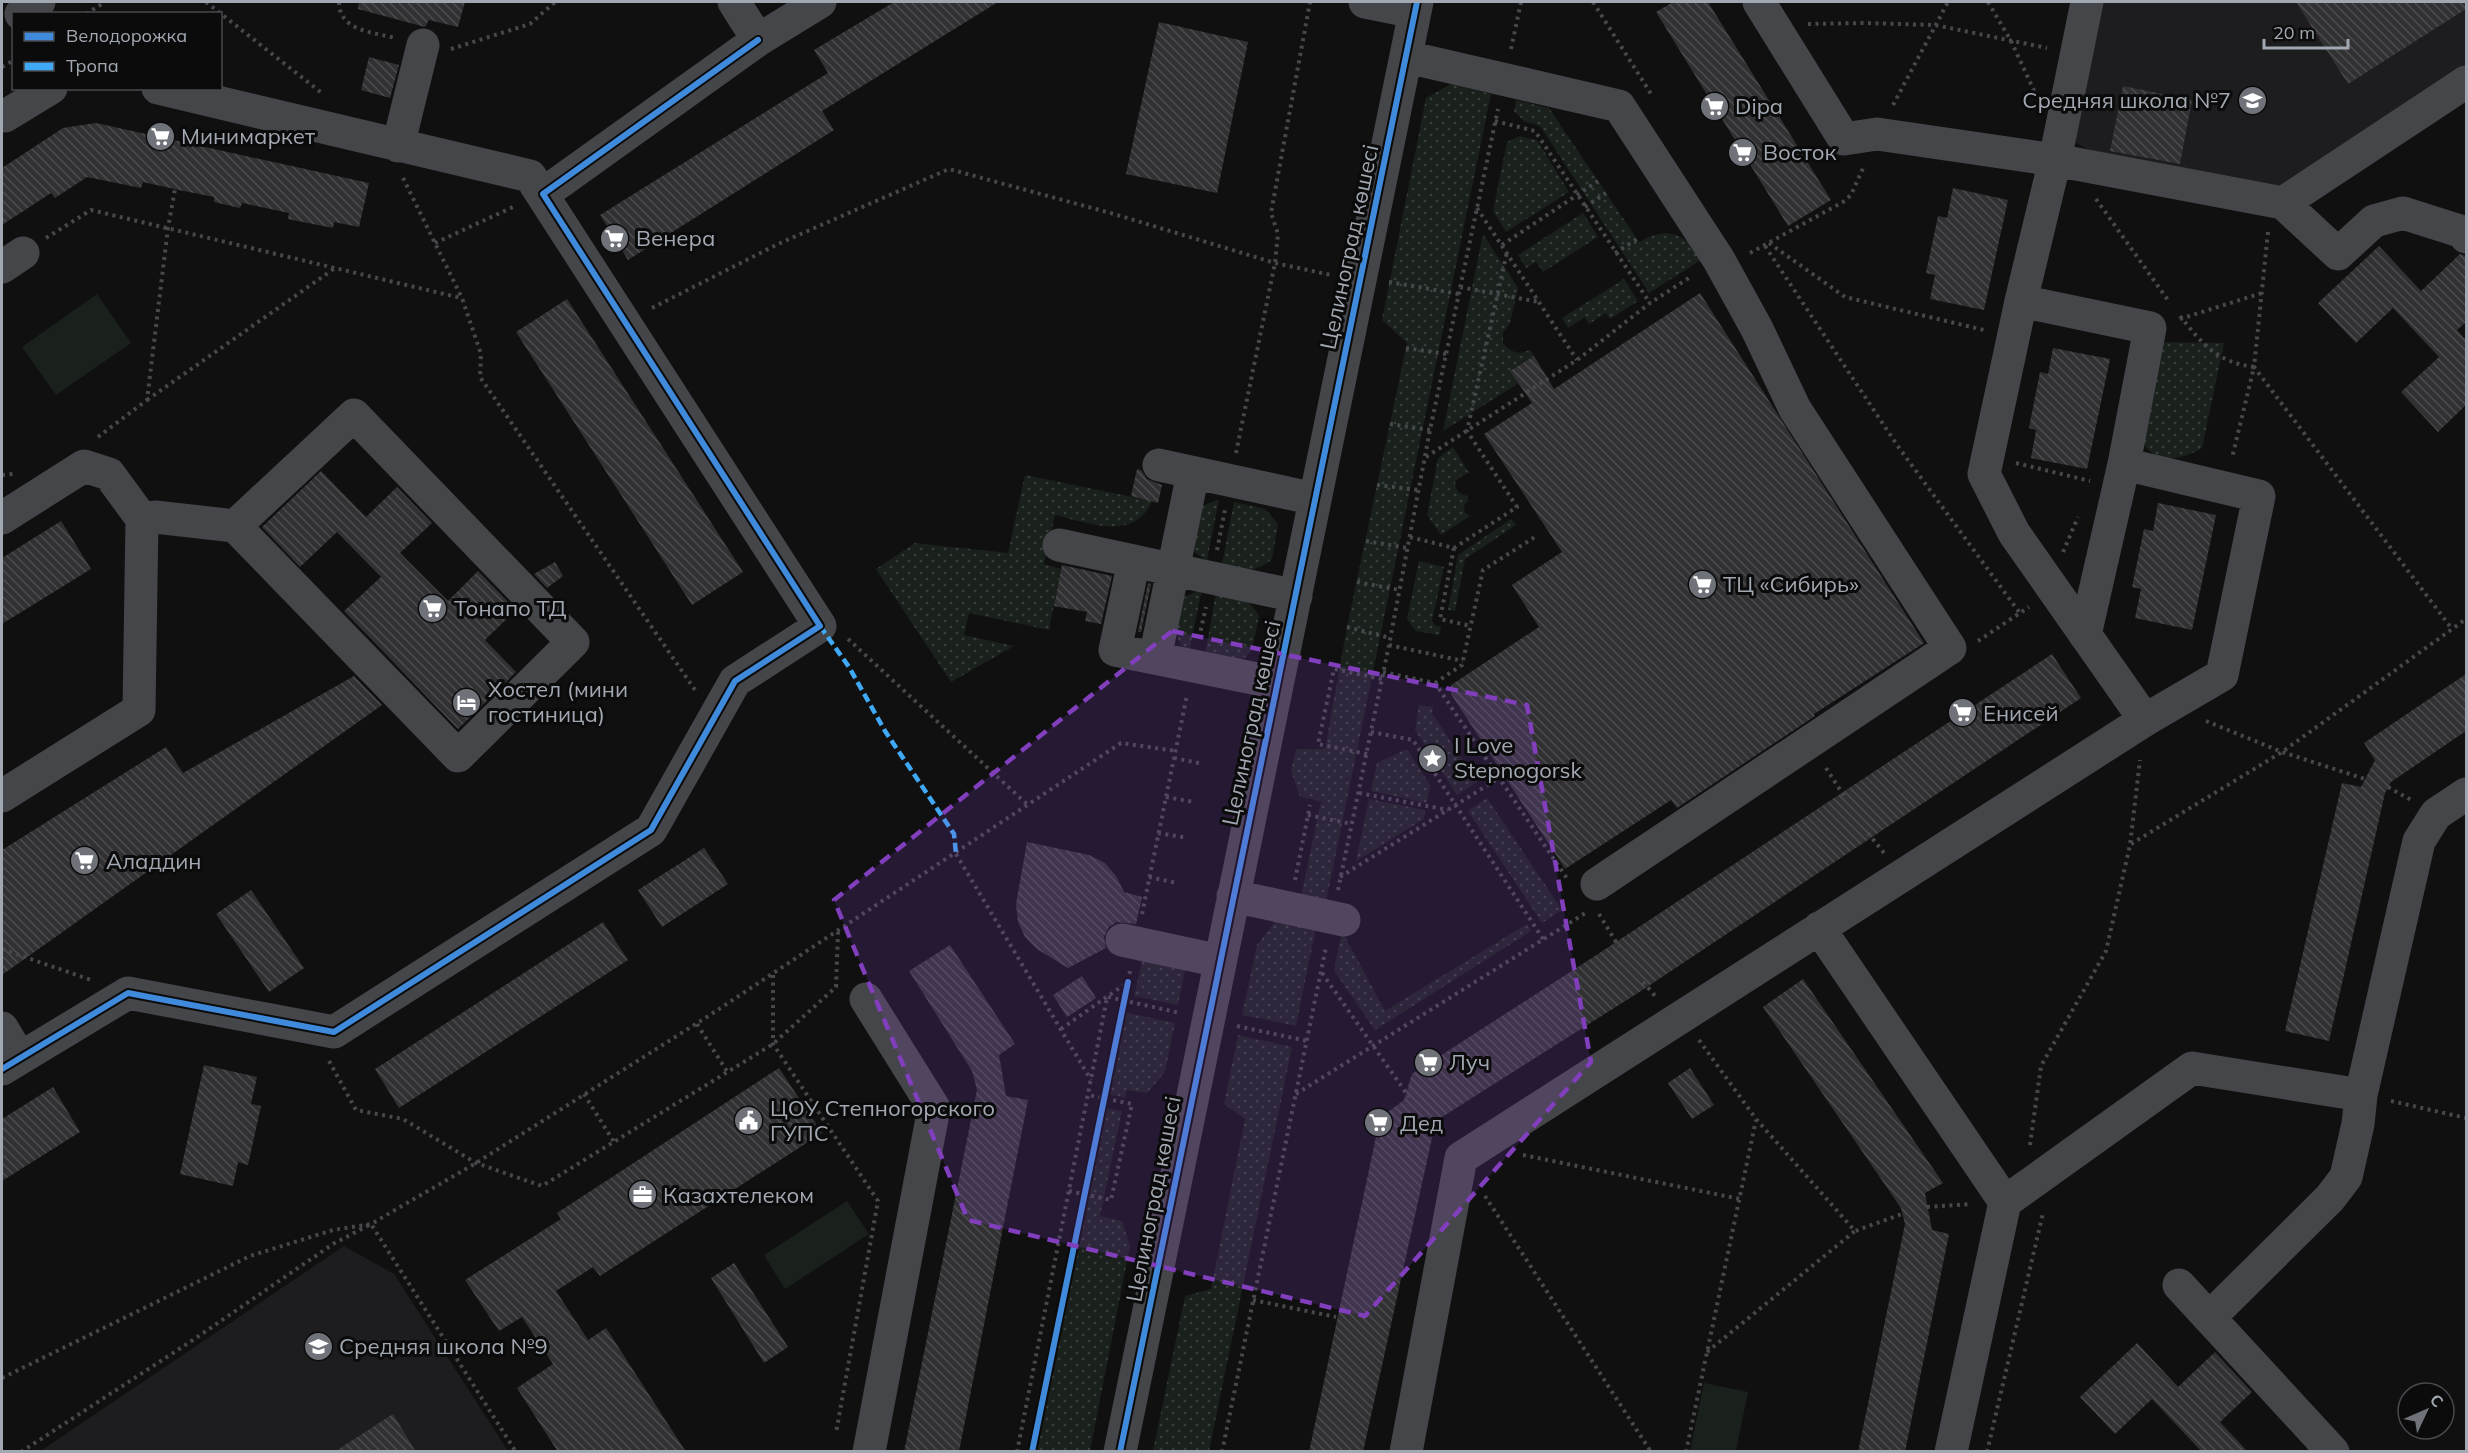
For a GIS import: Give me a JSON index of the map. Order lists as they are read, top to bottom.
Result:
{
  "streets": {
    "street": ["Целиноград көшесі"]
  },
  "places": {
    "school or university": ["Средняя школа №7", "Средняя школа №9"],
    "supermarket": [
      "Dipa",
      "Минимаркет",
      "Восток",
      "Венера",
      "ТЦ «Сибирь»",
      "Тонапо ТД",
      "Енисей",
      "Аладдин",
      "Луч",
      "Дед"
    ],
    "hotel": ["Хостел (мини гостиница)"],
    "place": ["I Love Stepnogorsk"],
    "public building": ["ЦОУ Степногорского ГУПС"],
    "office": ["Казахтелеком"]
  },
  "legend": ["Велодорожка", "Тропа"],
  "scale_bar": "20 m",
  "north": "top right"
}
